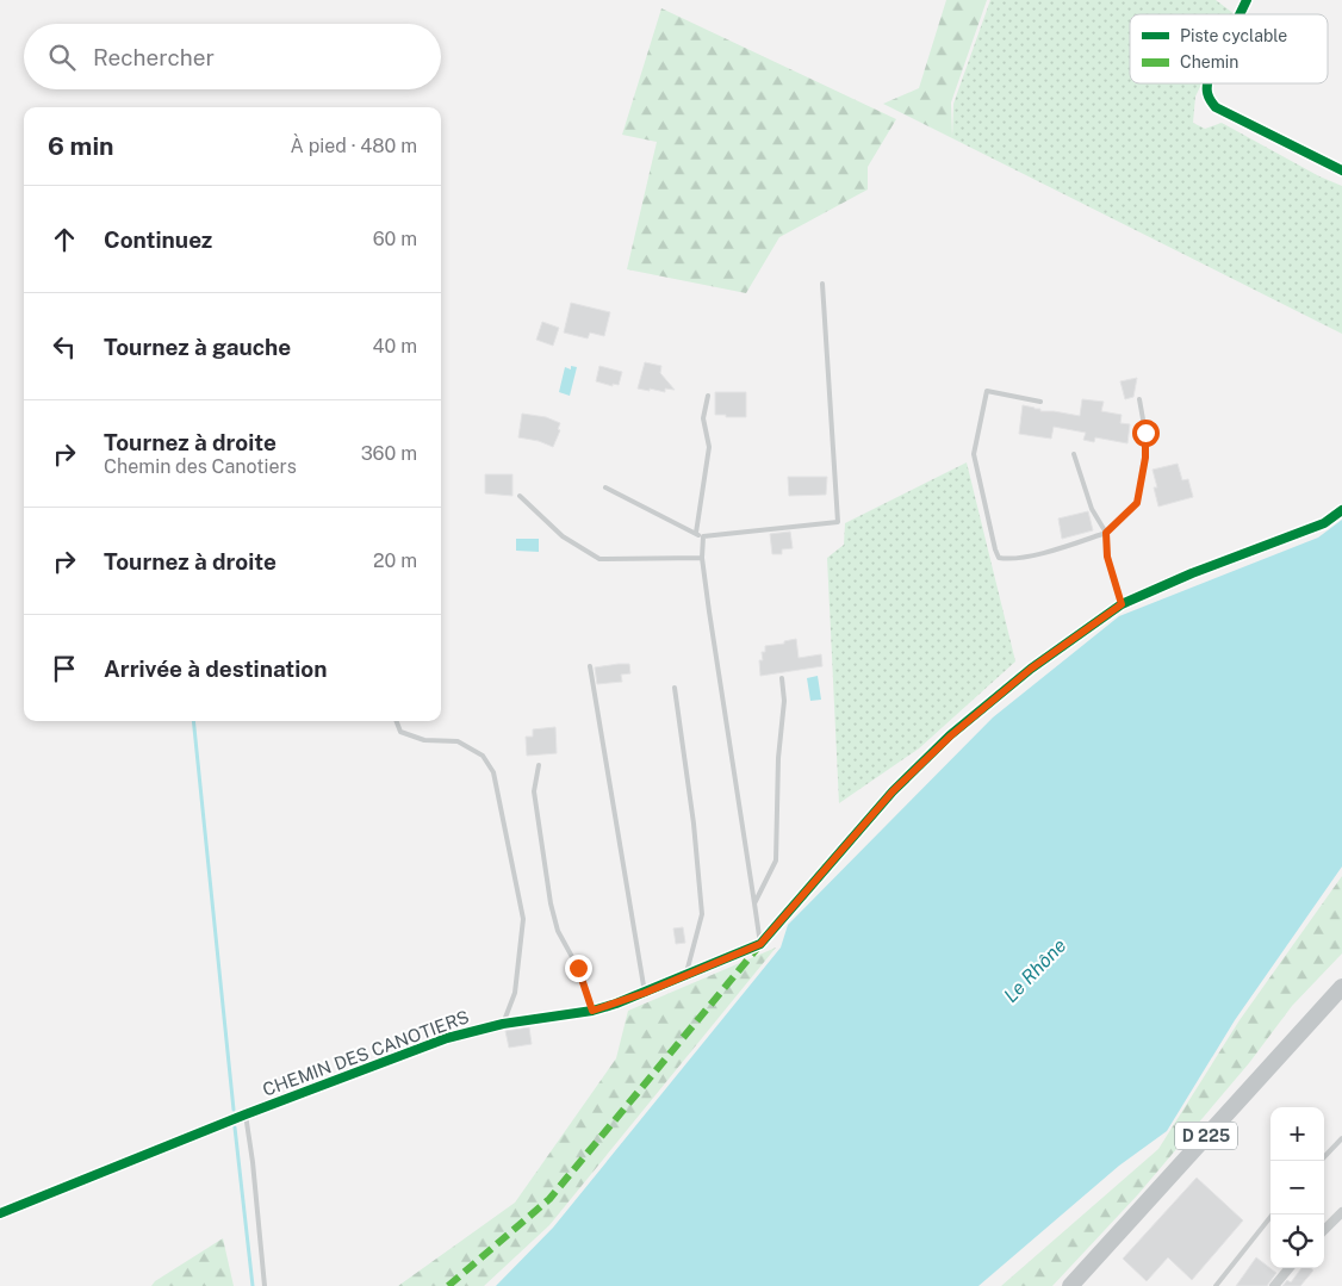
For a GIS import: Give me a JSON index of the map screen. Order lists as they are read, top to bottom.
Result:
{
  "streets": {
    "highway": ["D 225"],
    "street": ["CHEMIN DES CANOTIERS"]
  },
  "water": ["Le Rhône"],
  "legend": ["Piste cyclable", "Chemin"],
  "page": {
    "search": "Rechercher",
    "heading": ["6 min", "À pied · 480 m"],
    "list": [
      ["Continuez", "60 m"],
      ["Tournez à gauche", "40 m"],
      ["Tournez à droite", "Chemin des Canotiers", "360 m"],
      ["Tournez à droite", "20 m"],
      "Arrivée à destination"
    ],
    "map_buttons": ["+", "−"]
  }
}
